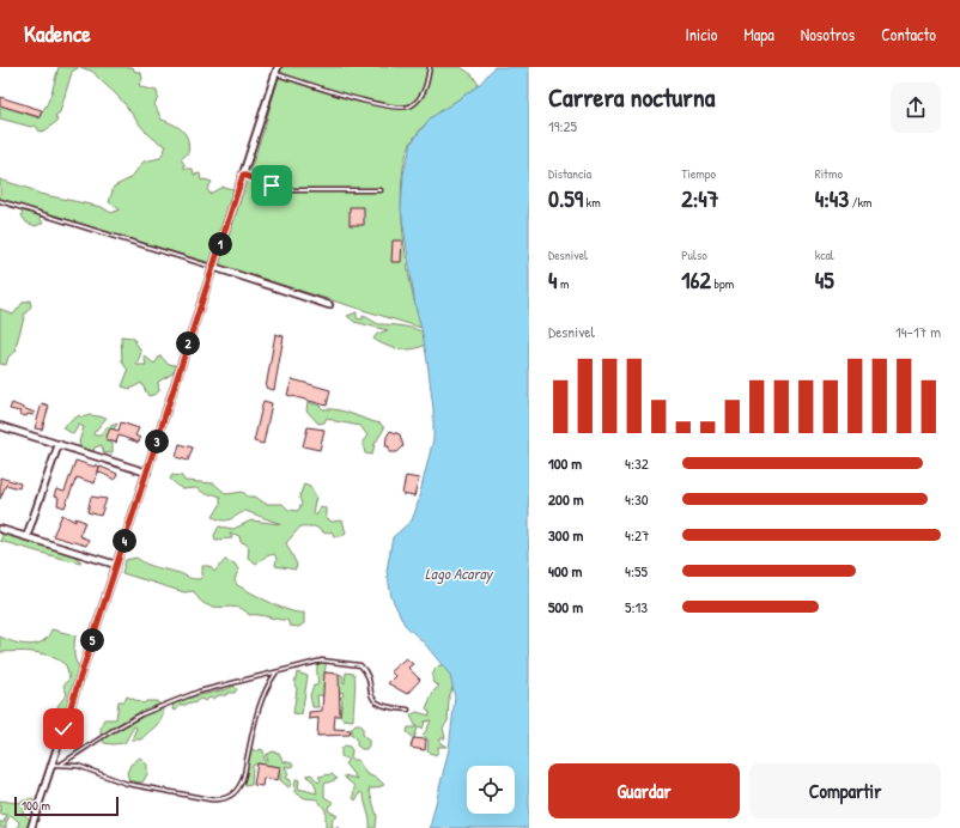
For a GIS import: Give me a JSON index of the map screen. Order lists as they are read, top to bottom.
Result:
{
  "water": ["Lago Acaray"],
  "scale_bar": "100 m",
  "page": {
    "header": "Kadence",
    "nav": [
      "Inicio",
      "Mapa",
      "Nosotros",
      "Contacto"
    ],
    "heading": ["Carrera nocturna", "19:25"],
    "stats": [
      ["Distancia", "0.59 km"],
      ["Tiempo", "2:47"],
      ["Ritmo", "4:43 /km"],
      ["Desnivel", "4 m"],
      ["Pulso", "162 bpm"],
      ["kcal", "45"]
    ],
    "pins": [
      "1",
      "2",
      "3",
      "4",
      "5"
    ],
    "chart": ["Desnivel", "14–17 m"],
    "list": [
      {
        "name": "100 m",
        "note": "4:32"
      },
      {
        "name": "200 m",
        "note": "4:30"
      },
      {
        "name": "300 m",
        "note": "4:27"
      },
      {
        "name": "400 m",
        "note": "4:55"
      },
      {
        "name": "500 m",
        "note": "5:13"
      }
    ],
    "buttons": ["Guardar", "Compartir"],
    "scale": "100 m"
  }
}
